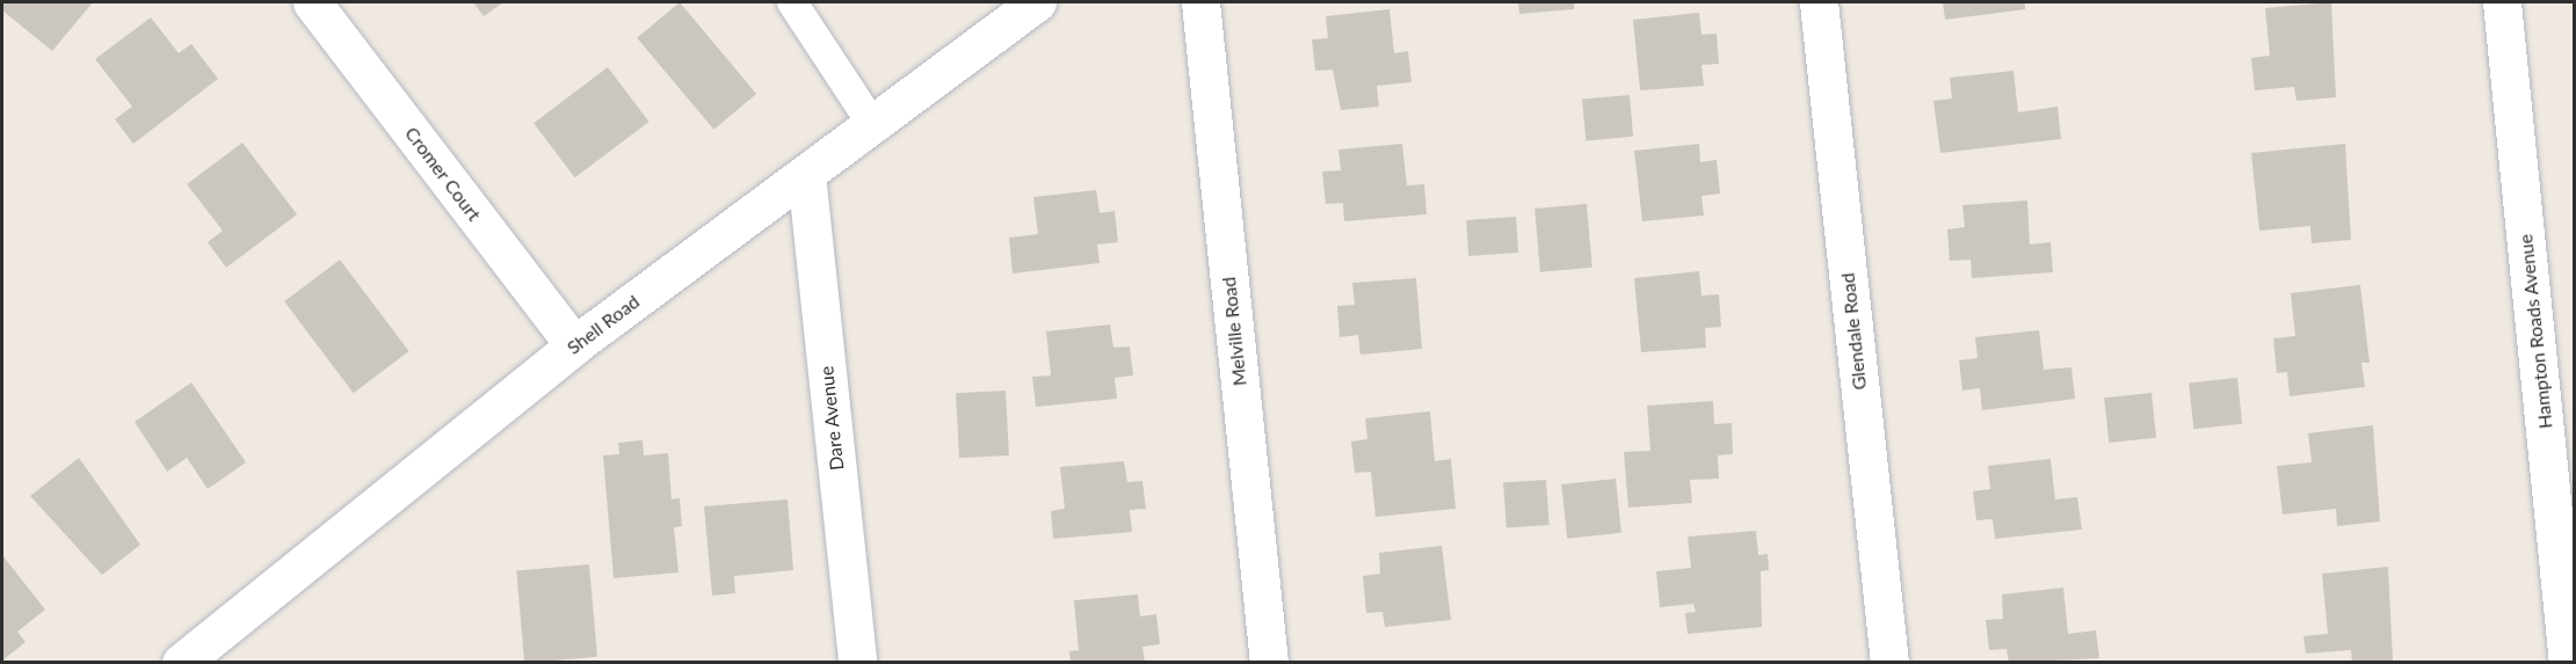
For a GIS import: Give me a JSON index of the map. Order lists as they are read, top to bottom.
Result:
{
  "streets": {
    "street": [
      "Cromer Court",
      "Shell Road",
      "Melville Road",
      "Glendale Road",
      "Hampton Roads Avenue",
      "Dare Avenue"
    ]
  },
  "crossings": [
    ["Cromer Court", "Shell Road"],
    ["Shell Road", "Dare Avenue"]
  ]
}
